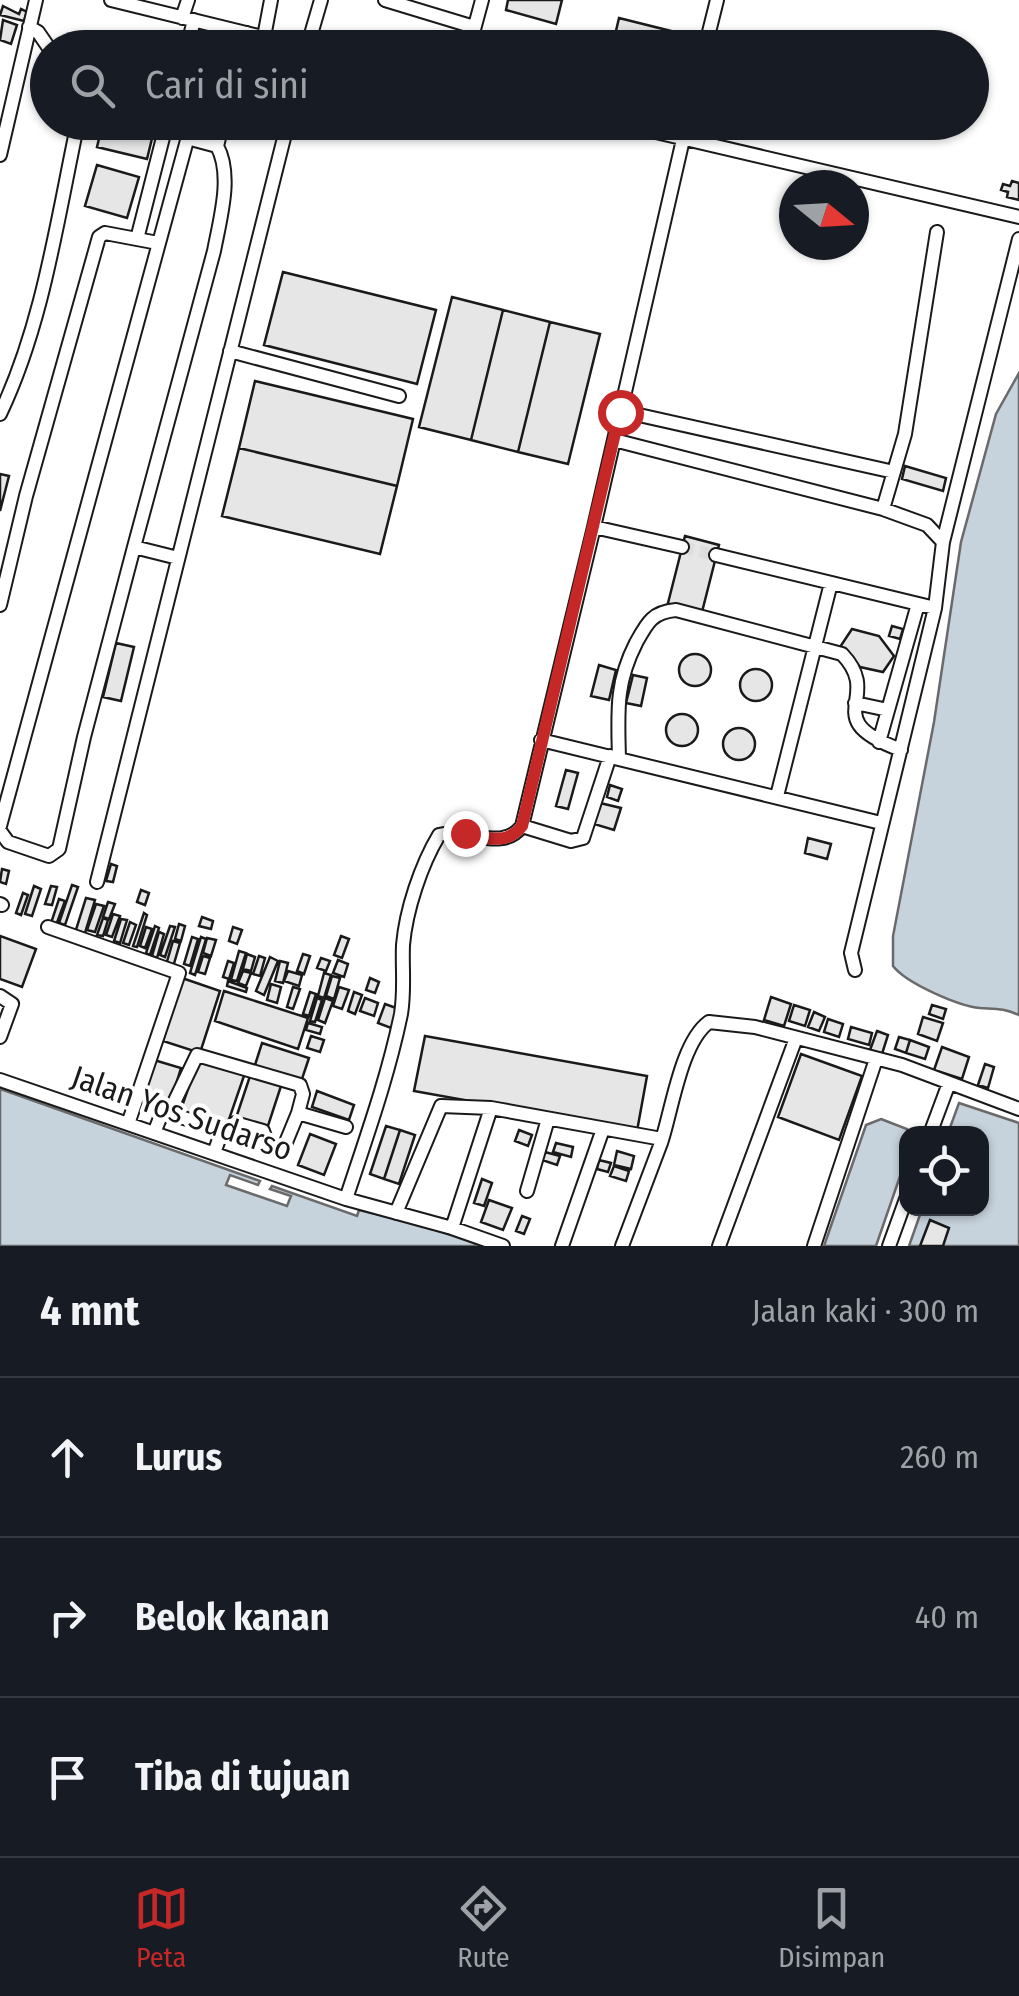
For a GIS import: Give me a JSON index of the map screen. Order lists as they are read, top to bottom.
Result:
{
  "streets": {
    "street": ["Jalan Yos Sudarso"]
  },
  "north": "right",
  "page": {
    "search": "Cari di sini",
    "heading": ["4 mnt", "Jalan kaki · 300 m"],
    "list": [
      ["Lurus", "260 m"],
      ["Belok kanan", "40 m"],
      "Tiba di tujuan"
    ],
    "nav": ["Peta", "Rute", "Disimpan"]
  }
}
